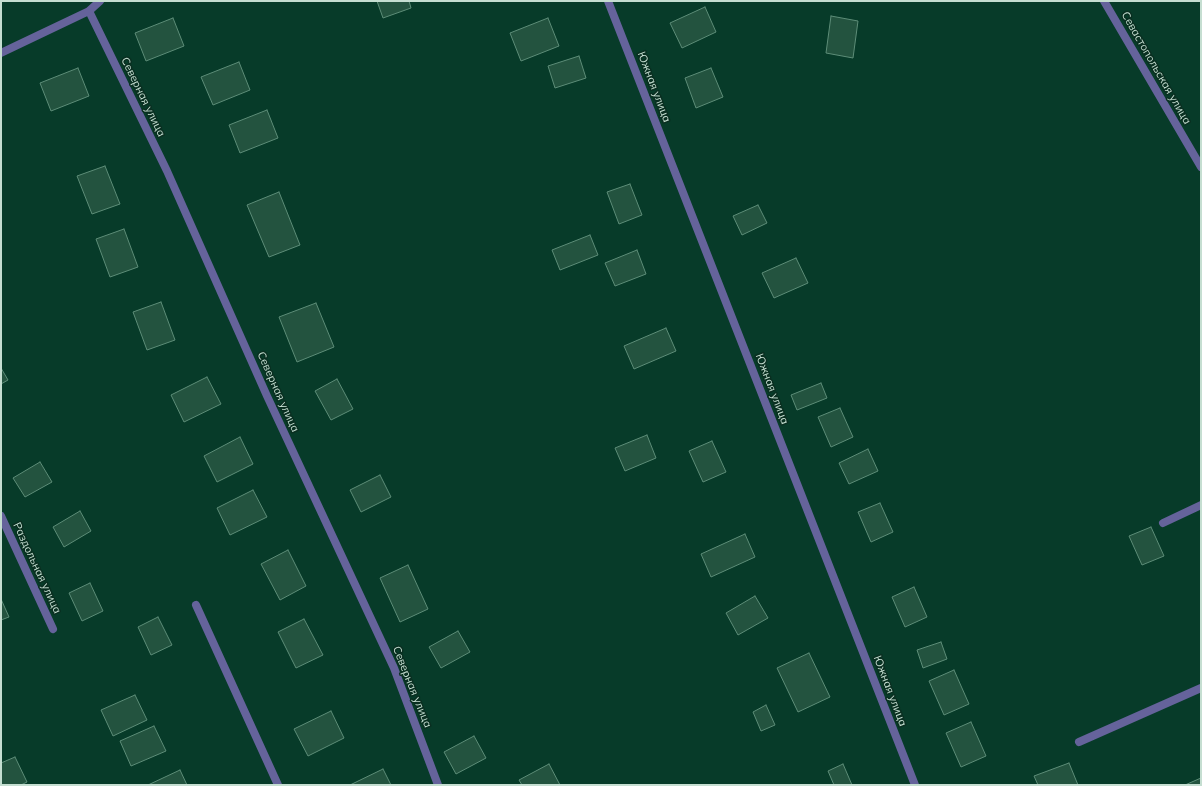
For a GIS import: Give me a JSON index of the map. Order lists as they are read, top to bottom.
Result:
{
  "streets": {
    "street": [
      "Севастопольская улица",
      "Южная улица",
      "Северная улица",
      "Раздольная улица"
    ]
  }
}
